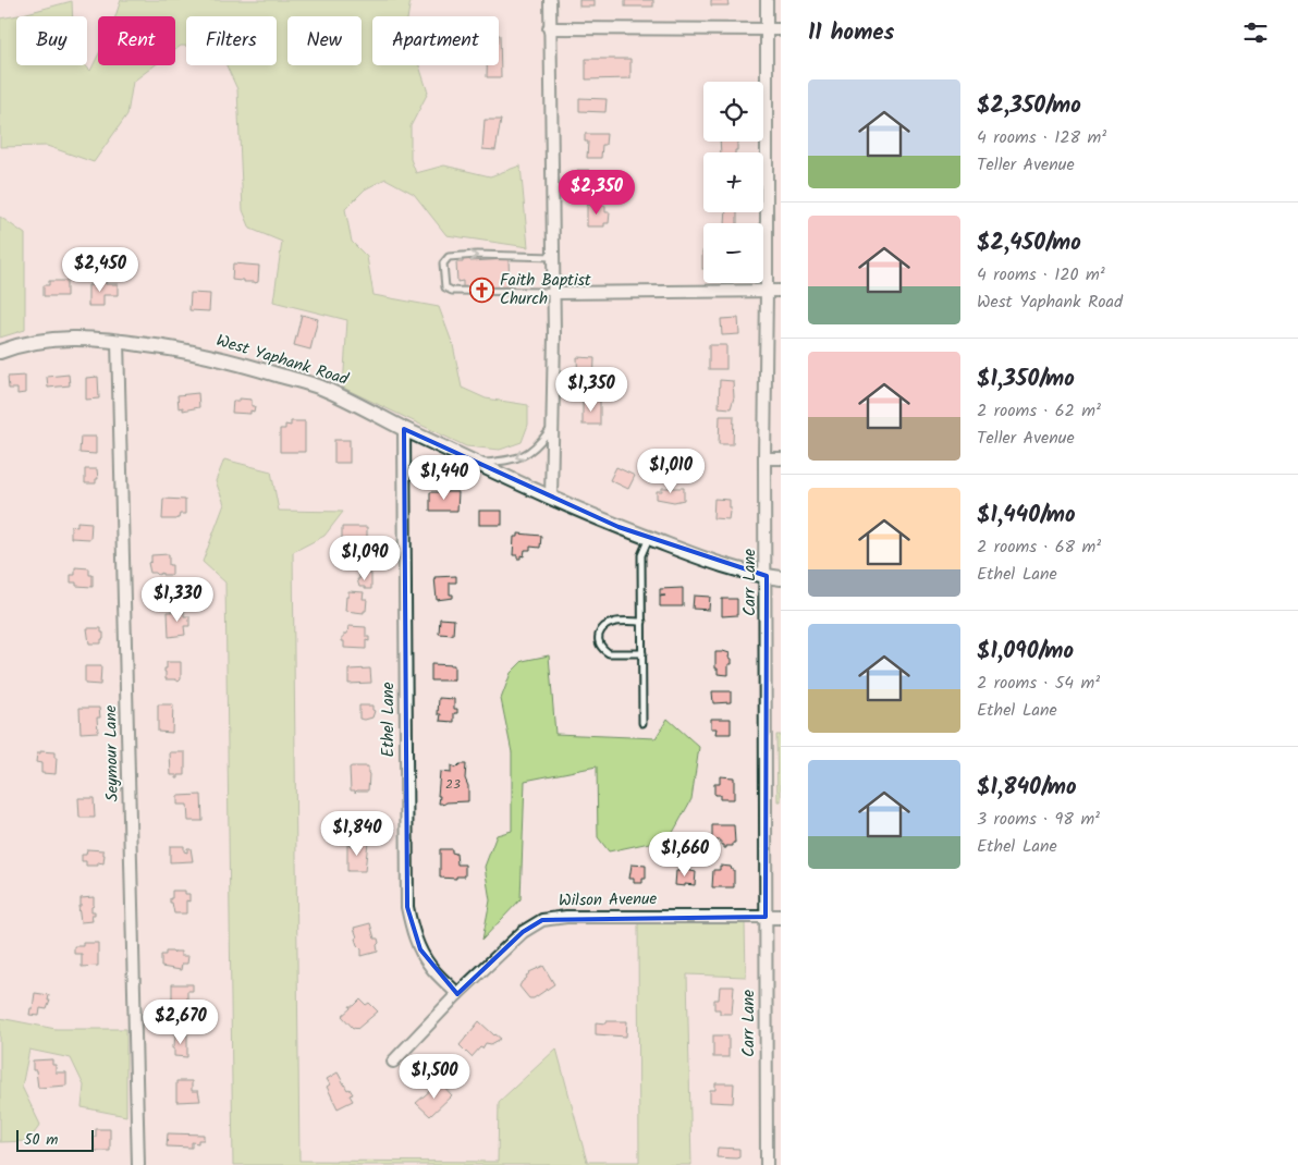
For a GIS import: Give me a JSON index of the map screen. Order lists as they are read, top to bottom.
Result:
{
  "streets": {
    "street": [
      "West Yaphank Road",
      "Carr Lane",
      "Ethel Lane",
      "Seymour Lane",
      "Wilson Avenue"
    ]
  },
  "crossings": [
    ["West Yaphank Road", "Carr Lane"],
    ["West Yaphank Road", "Ethel Lane"],
    ["West Yaphank Road", "Seymour Lane"],
    ["Carr Lane", "Wilson Avenue"],
    ["Ethel Lane", "Wilson Avenue"]
  ],
  "places": {
    "church": ["Faith Baptist Church"]
  },
  "house_numbers": ["23"],
  "scale_bar": "50 m",
  "page": {
    "heading": "11 homes",
    "chip": [
      "Buy",
      "Rent",
      "Filters",
      "New",
      "Apartment"
    ],
    "list": [
      {
        "name": "$2,350/mo",
        "note": "4 rooms · 128 m² · Teller Avenue"
      },
      {
        "name": "$2,450/mo",
        "note": "4 rooms · 120 m² · West Yaphank Road"
      },
      {
        "name": "$1,350/mo",
        "note": "2 rooms · 62 m² · Teller Avenue"
      },
      {
        "name": "$1,440/mo",
        "note": "2 rooms · 68 m² · Ethel Lane"
      },
      {
        "name": "$1,090/mo",
        "note": "2 rooms · 54 m² · Ethel Lane"
      },
      {
        "name": "$1,840/mo",
        "note": "3 rooms · 98 m² · Ethel Lane"
      }
    ],
    "map_buttons": ["+", "−"],
    "price": [
      "$2,350",
      "$2,450",
      "$1,350",
      "$1,010",
      "$1,440",
      "$1,090",
      "$1,330",
      "$1,840",
      "$1,660",
      "$2,670",
      "$1,500"
    ],
    "scale": "50 m"
  }
}
